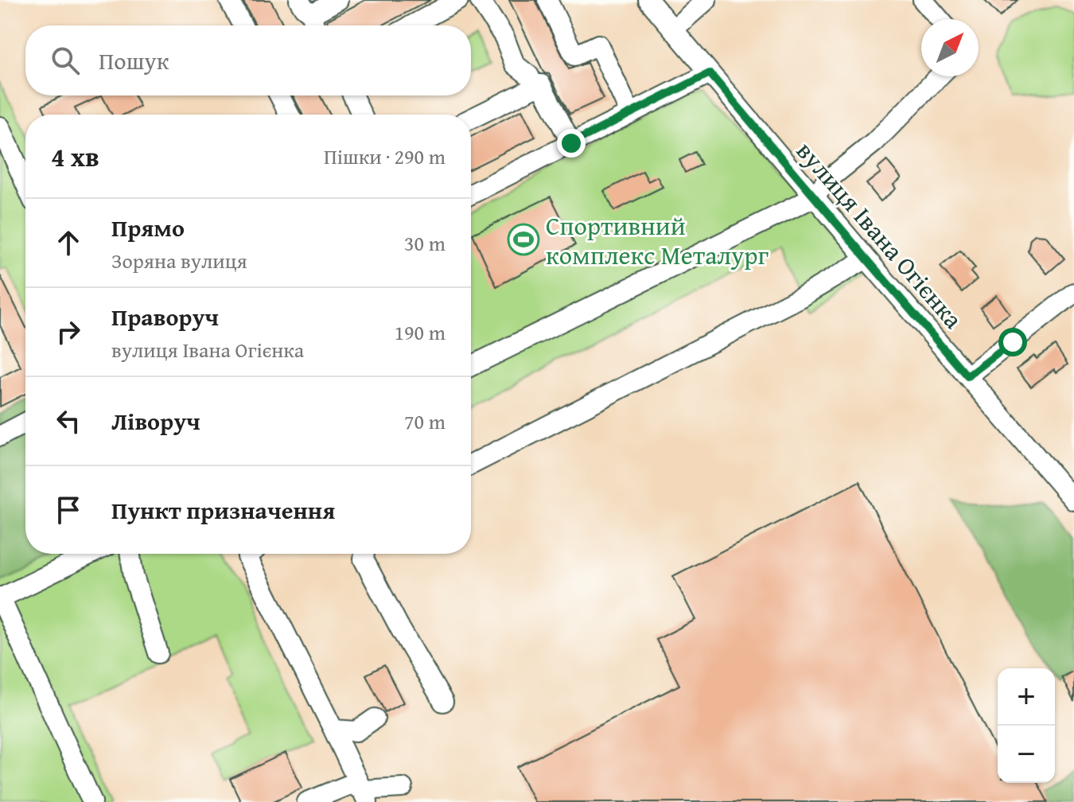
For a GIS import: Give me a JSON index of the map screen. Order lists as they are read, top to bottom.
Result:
{
  "streets": {
    "street": ["вулиця Івана Огієнка"]
  },
  "places": {
    "sports": ["Спортивний комплекс Металург"]
  },
  "north": "top right",
  "page": {
    "search": "Пошук",
    "heading": ["4 хв", "Пішки · 290 m"],
    "list": [
      ["Прямо", "Зоряна вулиця", "30 m"],
      ["Праворуч", "вулиця Івана Огієнка", "190 m"],
      ["Ліворуч", "70 m"],
      "Пункт призначення"
    ],
    "map_buttons": ["+", "−"]
  }
}
